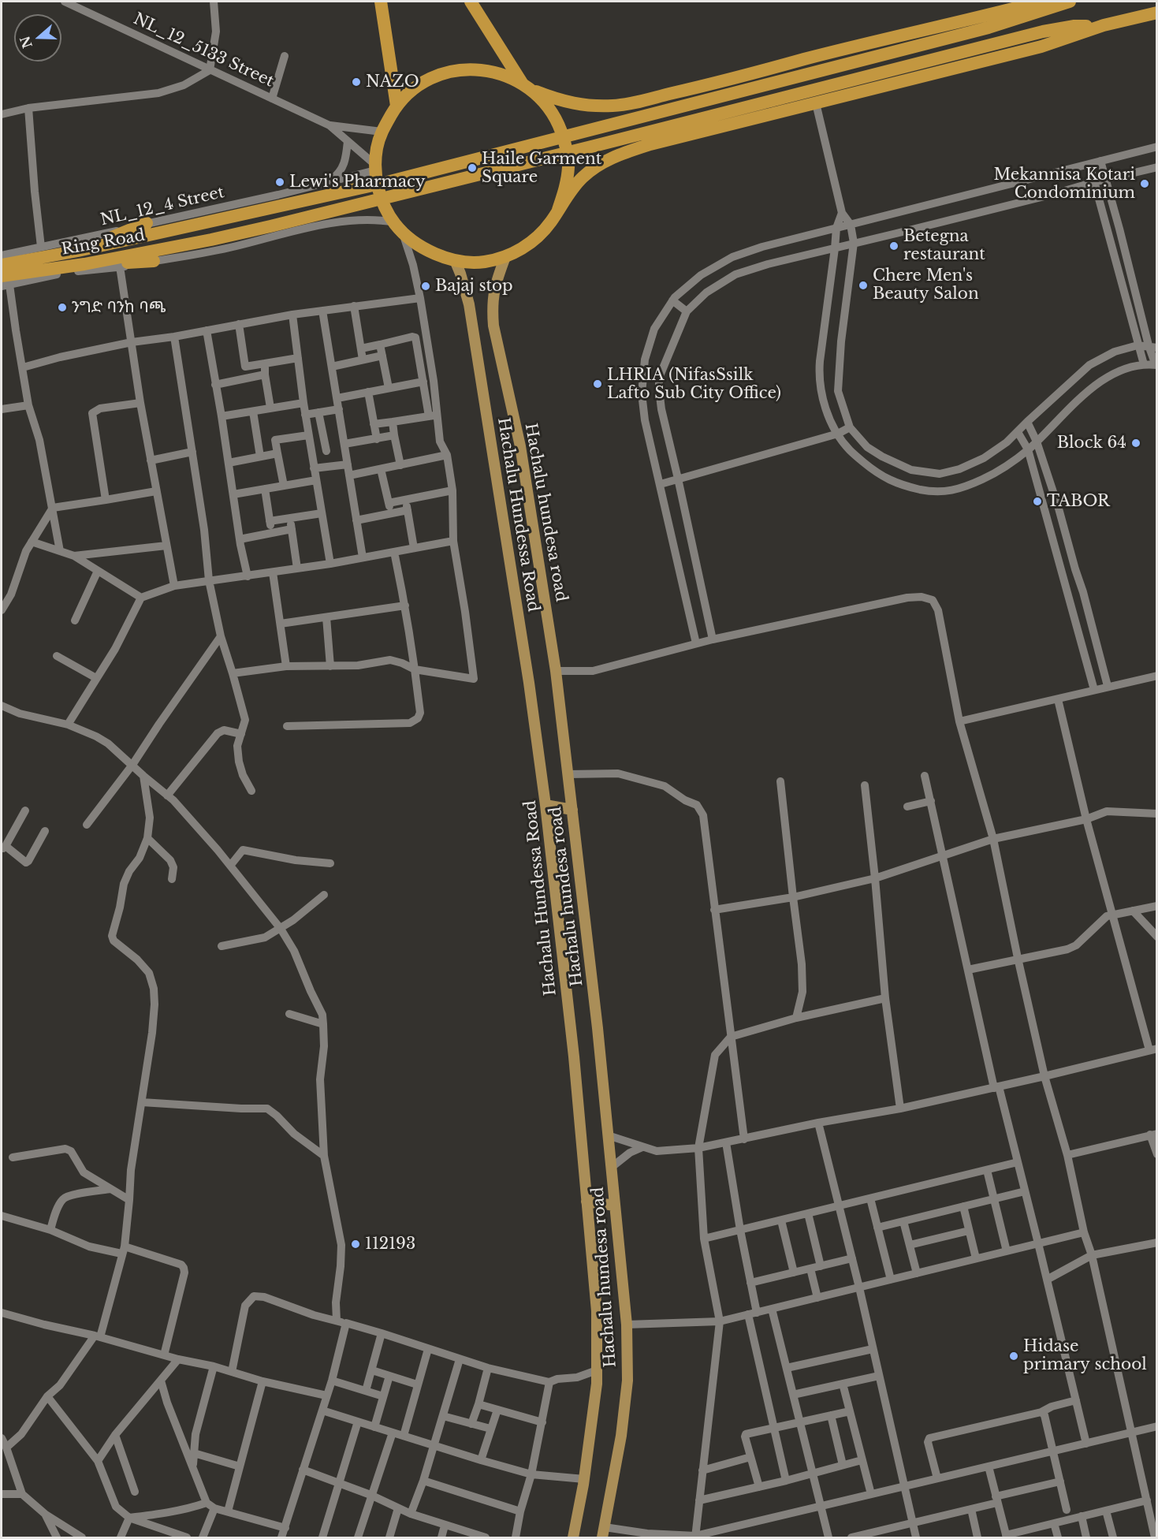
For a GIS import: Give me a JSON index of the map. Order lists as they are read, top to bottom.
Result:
{
  "streets": {
    "highway": ["Ring Road"],
    "main road": ["Hachalu hundesa road", "Hachalu Hundessa Road"],
    "street": ["NL_12_5133 Street", "NL_12_4 Street"]
  },
  "places": [
    "NAZO",
    "Haile Garment Square",
    "Lewi's Pharmacy",
    "Mekannisa Kotari Condominium",
    "Betegna restaurant",
    "Chere Men's Beauty Salon",
    "Bajaj stop",
    "ንግድ ባንከ ባጫ",
    "LHRIA (NifasSsilk Lafto Sub City Office)",
    "Block 64",
    "TABOR",
    "112193",
    "Hidase primary school"
  ],
  "north": "left"
}
